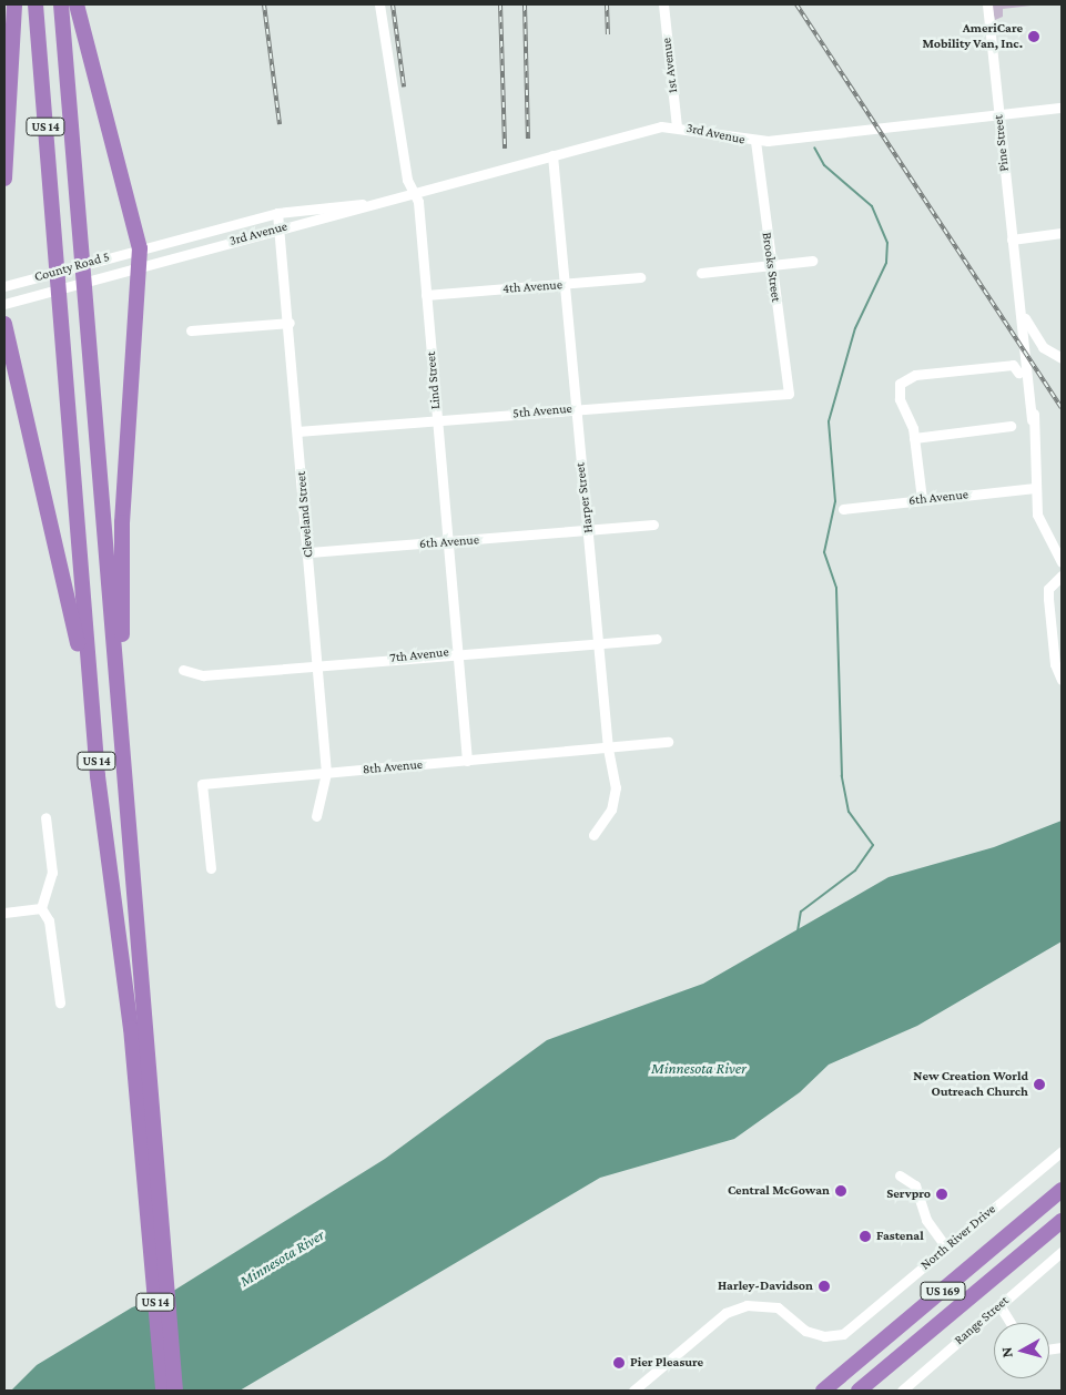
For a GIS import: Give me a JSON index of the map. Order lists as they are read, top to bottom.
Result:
{
  "streets": {
    "highway": ["US 14", "US 169"],
    "street": [
      "1st Avenue",
      "3rd Avenue",
      "Pine Street",
      "County Road 5",
      "Brooks Street",
      "4th Avenue",
      "Lind Street",
      "5th Avenue",
      "Harper Street",
      "6th Avenue",
      "Cleveland Street",
      "7th Avenue",
      "8th Avenue",
      "North River Drive",
      "Range Street"
    ]
  },
  "crossings": [
    ["1st Avenue", "3rd Avenue"],
    ["3rd Avenue", "Pine Street"],
    ["3rd Avenue", "County Road 5"],
    ["3rd Avenue", "Brooks Street"],
    ["3rd Avenue", "Lind Street"],
    ["3rd Avenue", "Harper Street"],
    ["3rd Avenue", "Cleveland Street"],
    ["Pine Street", "6th Avenue"],
    ["Brooks Street", "5th Avenue"],
    ["4th Avenue", "Lind Street"],
    ["4th Avenue", "Harper Street"],
    ["Lind Street", "5th Avenue"],
    ["Lind Street", "6th Avenue"],
    ["Lind Street", "7th Avenue"],
    ["Lind Street", "8th Avenue"],
    ["5th Avenue", "Harper Street"],
    ["5th Avenue", "Cleveland Street"],
    ["Harper Street", "6th Avenue"],
    ["Harper Street", "7th Avenue"],
    ["Harper Street", "8th Avenue"],
    ["6th Avenue", "Cleveland Street"],
    ["Cleveland Street", "7th Avenue"],
    ["Cleveland Street", "8th Avenue"]
  ],
  "water": ["Minnesota River"],
  "places": [
    "AmeriCare Mobility Van, Inc.",
    "New Creation World Outreach Church",
    "Central McGowan",
    "Servpro",
    "Fastenal",
    "Harley-Davidson",
    "Pier Pleasure"
  ],
  "north": "left"
}
